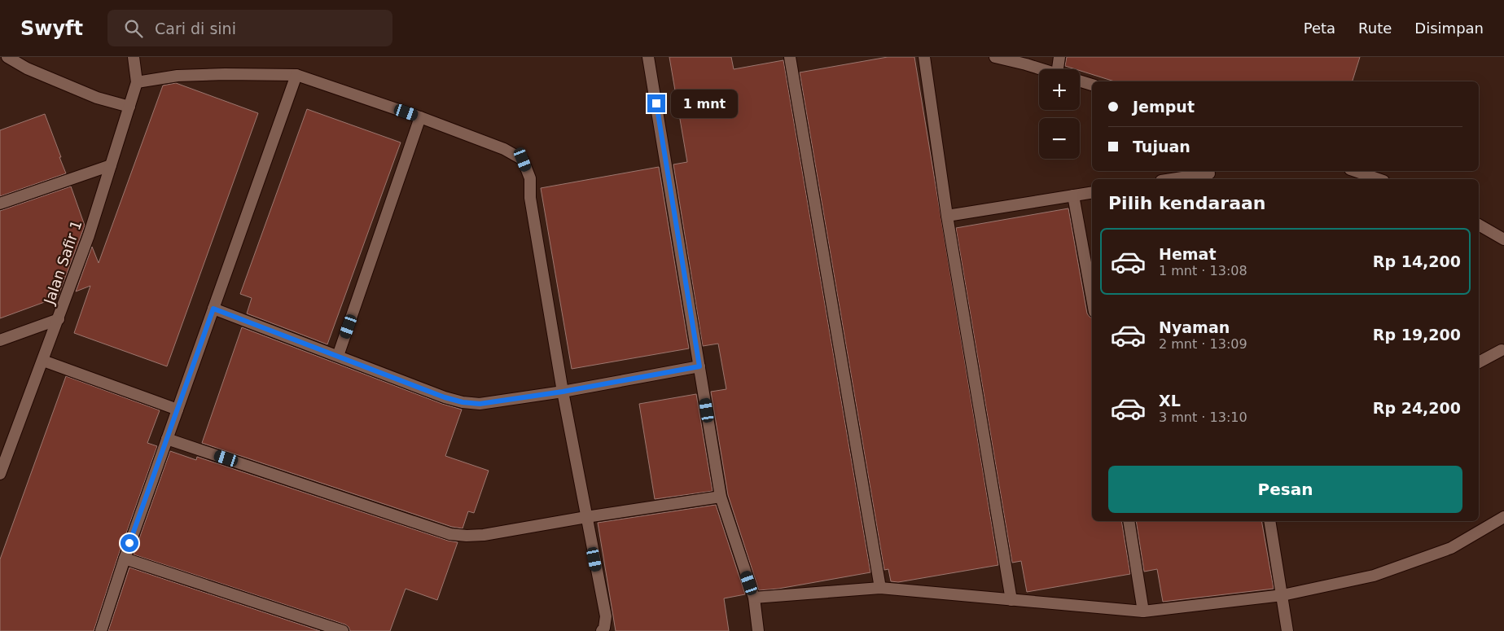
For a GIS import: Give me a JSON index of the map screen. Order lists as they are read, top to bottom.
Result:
{
  "streets": {
    "street": ["Jalan Safir 1"]
  },
  "page": {
    "header": "Swyft",
    "search": "Cari di sini",
    "nav": ["Peta", "Rute", "Disimpan"],
    "map_buttons": ["+", "−"],
    "banner": ["Jemput", "Tujuan"],
    "bubble": "1 mnt",
    "heading": "Pilih kendaraan",
    "list": [
      {
        "name": "Hemat",
        "note": "1 mnt · 13:08",
        "value": "Rp 14,200"
      },
      {
        "name": "Nyaman",
        "note": "2 mnt · 13:09",
        "value": "Rp 19,200"
      },
      {
        "name": "XL",
        "note": "3 mnt · 13:10",
        "value": "Rp 24,200"
      }
    ],
    "buttons": "Pesan"
  }
}
